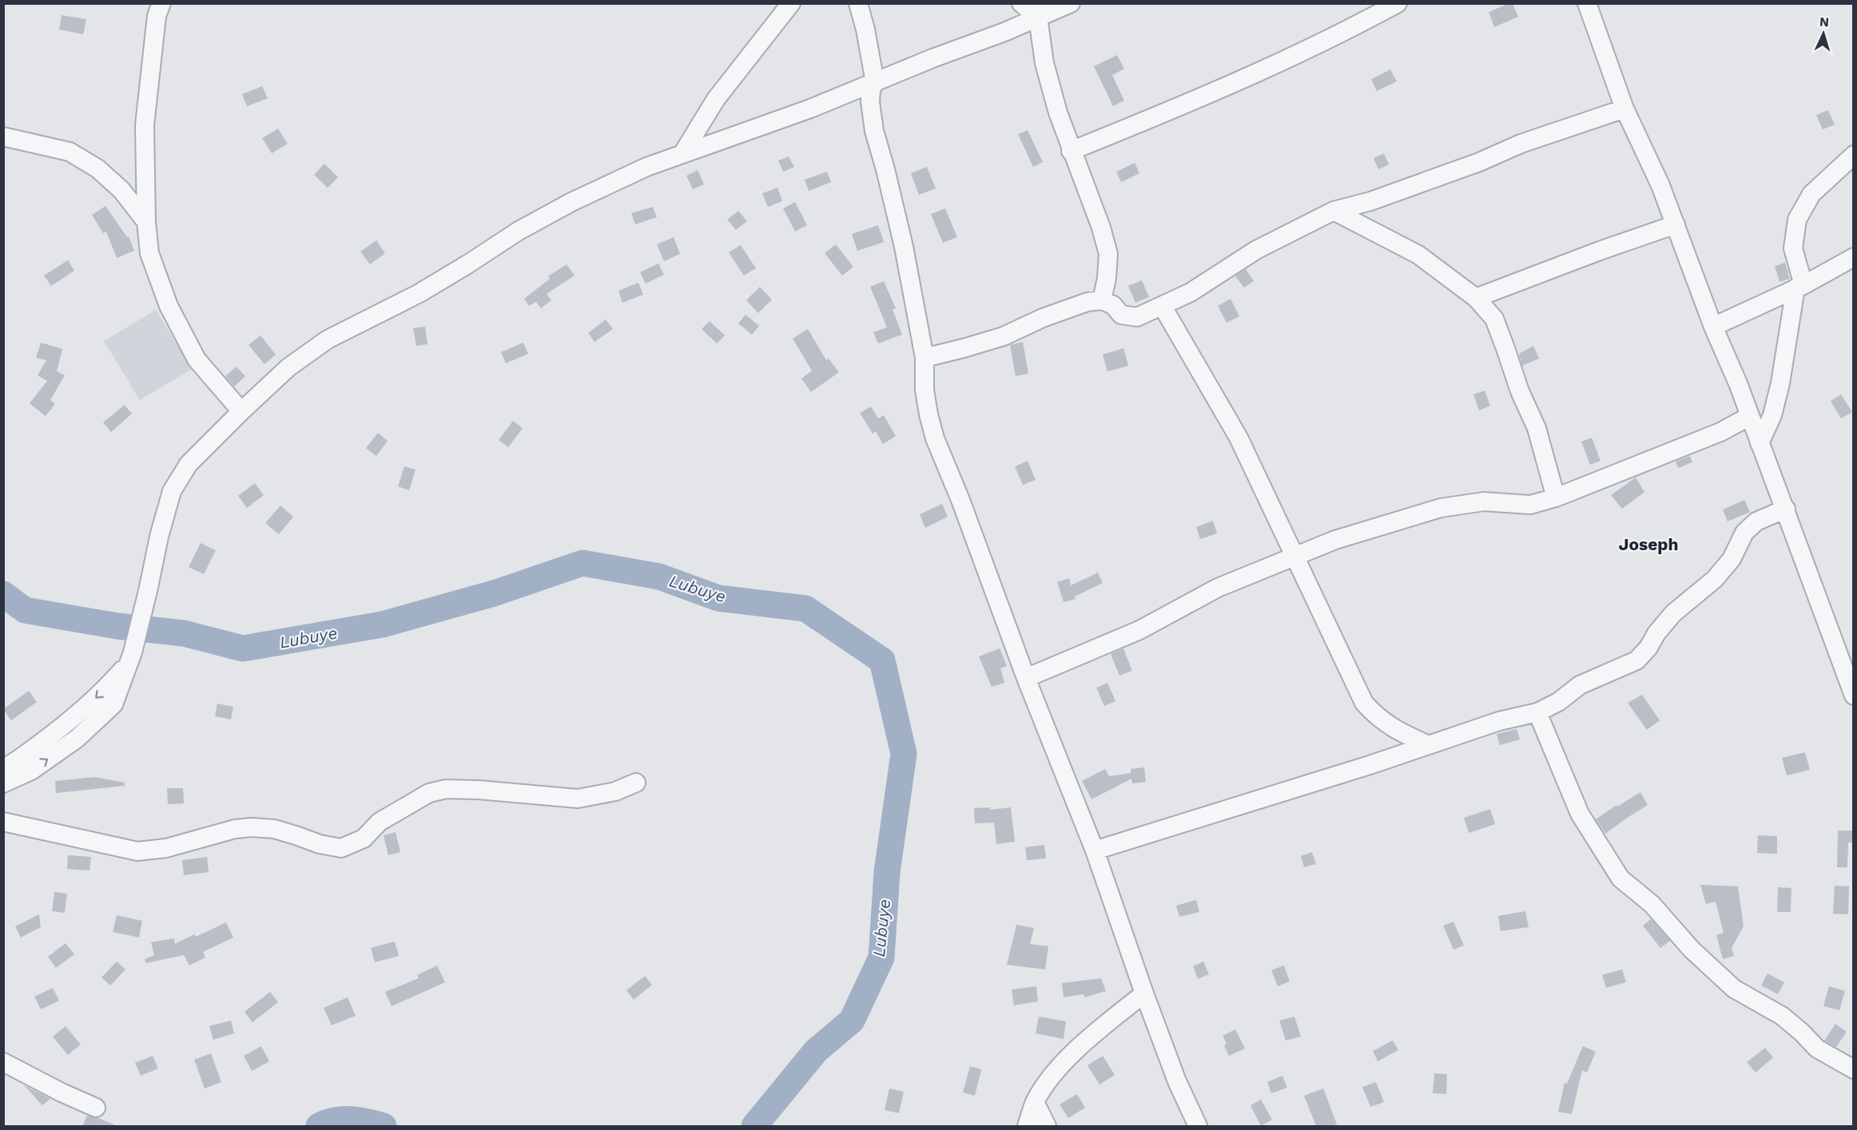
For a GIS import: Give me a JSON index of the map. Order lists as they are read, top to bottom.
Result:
{
  "districts": ["Joseph"],
  "water": ["Lubuye"],
  "north": "top"
}
